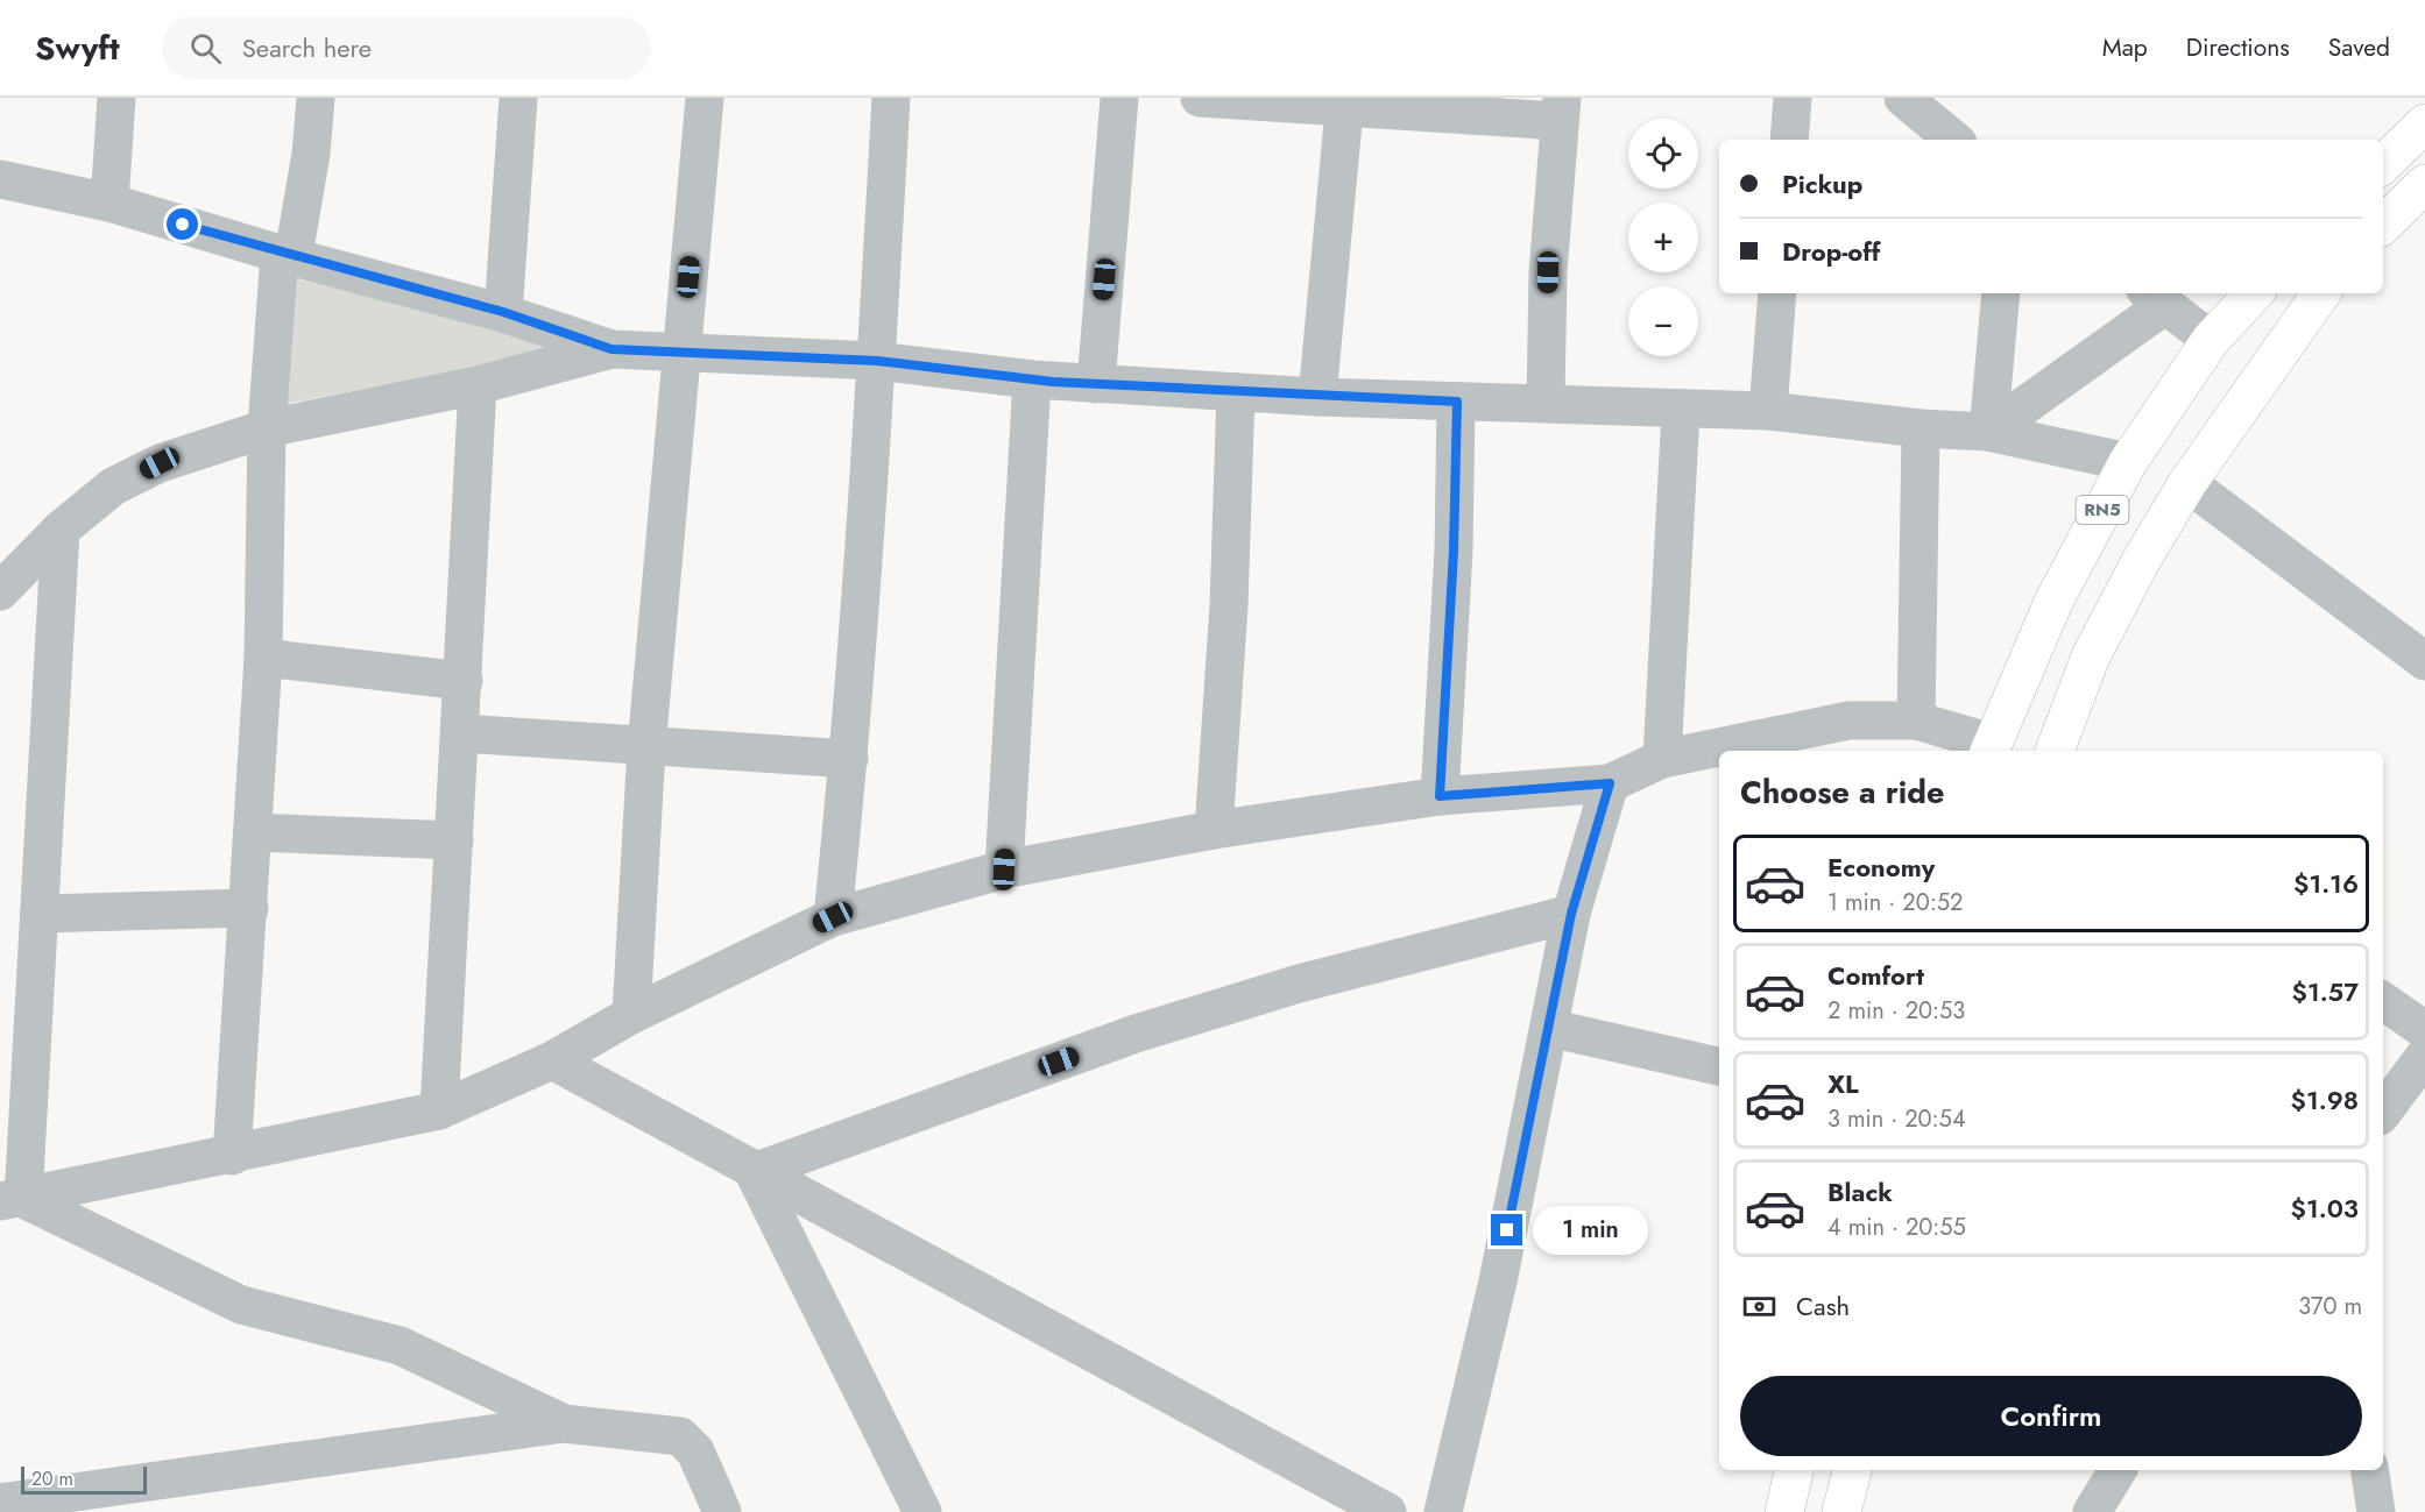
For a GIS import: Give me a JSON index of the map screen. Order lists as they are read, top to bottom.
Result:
{
  "streets": {
    "main road": ["RN5"]
  },
  "scale_bar": "20 m",
  "page": {
    "header": "Swyft",
    "search": "Search here",
    "nav": ["Map", "Directions", "Saved"],
    "map_buttons": ["+", "−"],
    "banner": ["Pickup", "Drop-off"],
    "heading": "Choose a ride",
    "list": [
      {
        "name": "Economy",
        "note": "1 min · 20:52",
        "value": "$1.16"
      },
      {
        "name": "Comfort",
        "note": "2 min · 20:53",
        "value": "$1.57"
      },
      {
        "name": "XL",
        "note": "3 min · 20:54",
        "value": "$1.98"
      },
      {
        "name": "Black",
        "note": "4 min · 20:55",
        "value": "$1.03"
      }
    ],
    "bubble": "1 min",
    "pay": ["Cash", "370 m"],
    "buttons": "Confirm",
    "scale": "20 m"
  }
}
